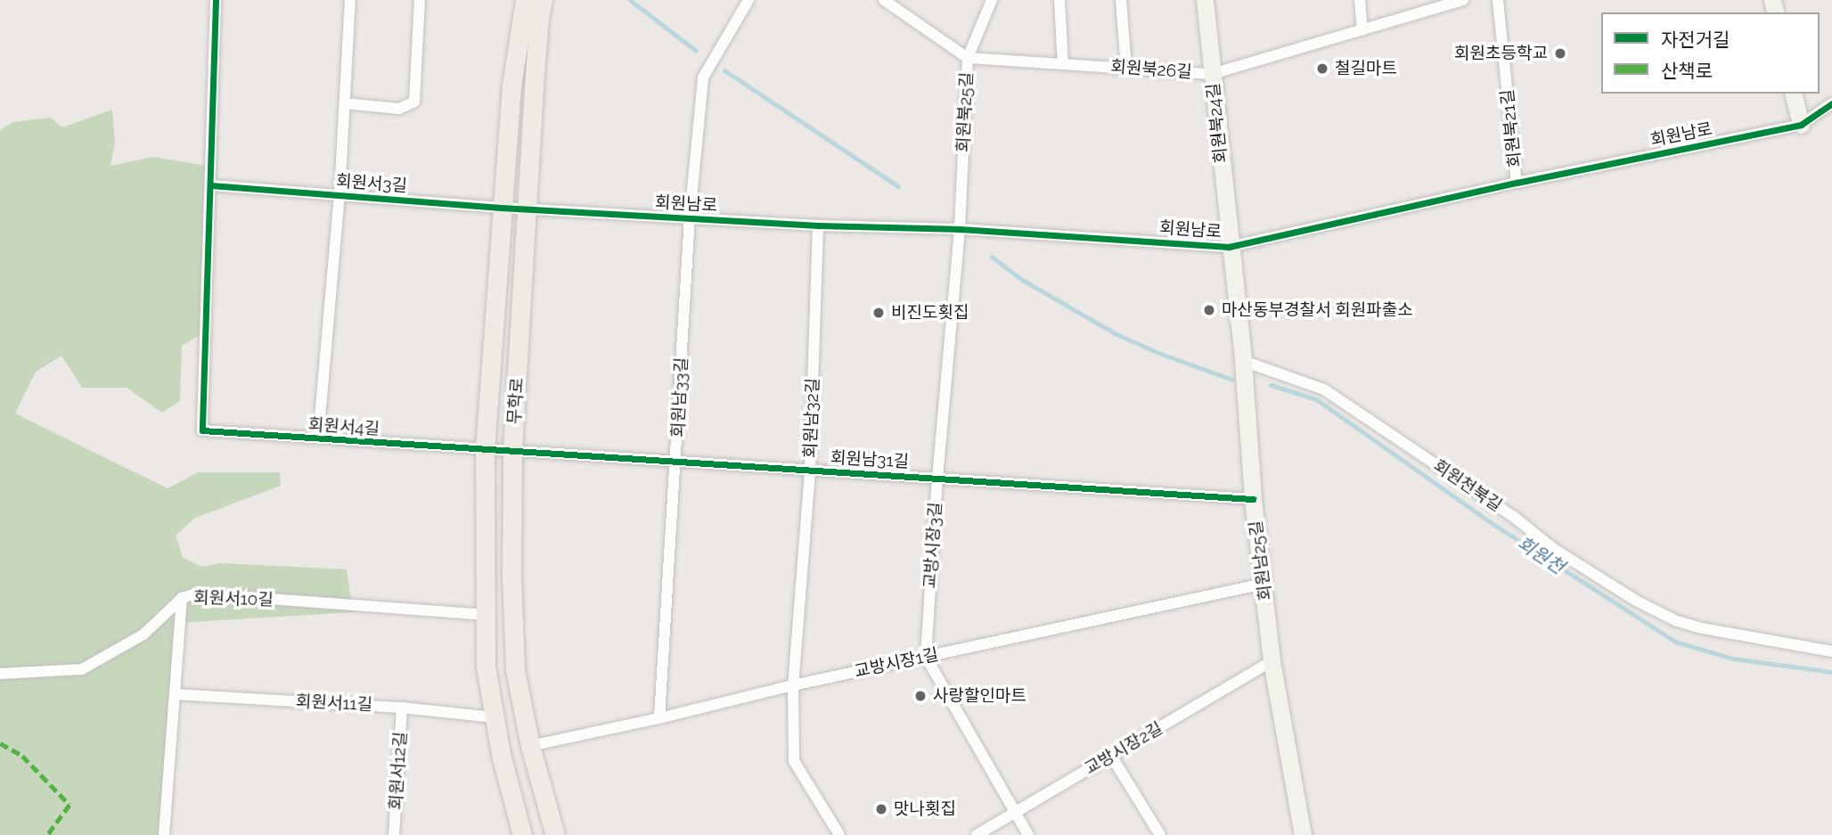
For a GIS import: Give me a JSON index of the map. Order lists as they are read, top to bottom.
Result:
{
  "streets": {
    "main road": ["회원북24길", "무학로", "회원남25길"],
    "street": [
      "회원북26길",
      "회원북25길",
      "회원북21길",
      "회원남로",
      "회원서3길",
      "회원남33길",
      "회원남32길",
      "회원서4길",
      "회원남31길",
      "회원천북길",
      "교방시장3길",
      "회원서10길",
      "교방시장1길",
      "회원서11길",
      "교방시장2길",
      "회원서12길"
    ]
  },
  "crossings": [
    ["회원북26길", "회원북25길"],
    ["회원북26길", "회원북24길"],
    ["회원북25길", "회원남로"],
    ["회원북25길", "교방시장3길"],
    ["회원북24길", "회원남로"],
    ["회원북24길", "회원남25길"],
    ["회원북21길", "회원남로"],
    ["회원남로", "회원서3길"],
    ["회원남로", "회원남33길"],
    ["회원남로", "무학로"],
    ["회원남로", "회원남32길"],
    ["회원남로", "교방시장3길"],
    ["회원남로", "회원남25길"],
    ["회원서3길", "무학로"],
    ["회원서3길", "회원서4길"],
    ["회원남33길", "회원남31길"],
    ["회원남33길", "교방시장1길"],
    ["무학로", "회원서4길"],
    ["무학로", "회원남31길"],
    ["무학로", "회원서10길"],
    ["무학로", "교방시장1길"],
    ["무학로", "회원서11길"],
    ["회원남32길", "회원남31길"],
    ["회원남32길", "교방시장1길"],
    ["회원서4길", "회원남31길"],
    ["회원남31길", "교방시장3길"],
    ["회원남31길", "회원남25길"],
    ["회원천북길", "회원남25길"],
    ["교방시장3길", "교방시장1길"],
    ["회원남25길", "교방시장1길"],
    ["회원남25길", "교방시장2길"],
    ["회원서10길", "회원서11길"],
    ["회원서11길", "회원서12길"]
  ],
  "water": ["회원천"],
  "places": [
    "회원초등학교",
    "철길마트",
    "마산동부경찰서 회원파출소",
    "비진도횟집",
    "사랑할인마트",
    "맛나횟집"
  ],
  "legend": ["자전거길", "산책로"]
}
